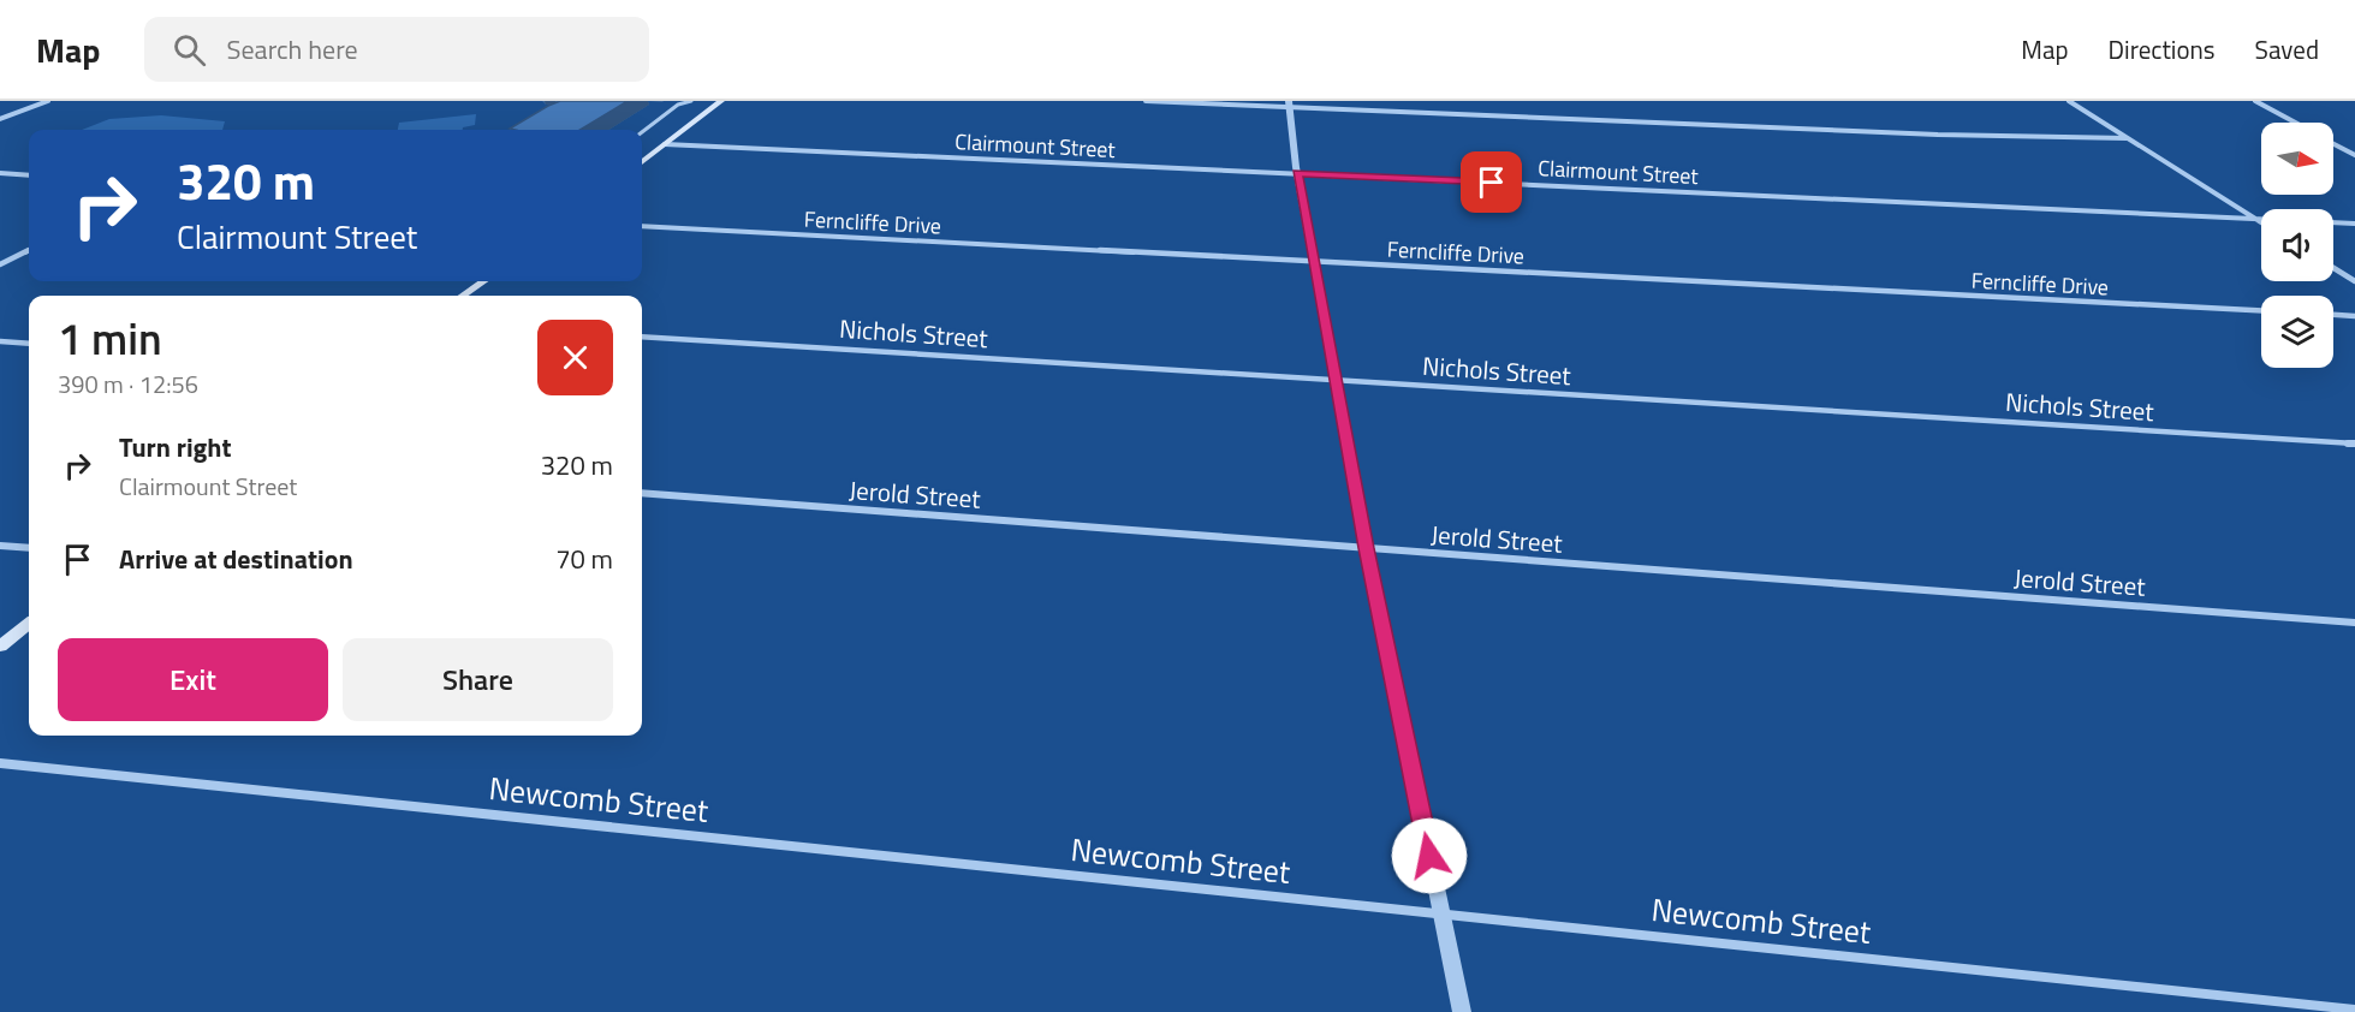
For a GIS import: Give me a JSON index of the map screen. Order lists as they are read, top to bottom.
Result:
{
  "streets": {
    "street": [
      "Clairmount Street",
      "Ferncliffe Drive",
      "Nichols Street",
      "Jerold Street",
      "Newcomb Street"
    ]
  },
  "north": "right",
  "page": {
    "header": "Map",
    "search": "Search here",
    "nav": ["Map", "Directions", "Saved"],
    "turn": ["320 m", "Clairmount Street"],
    "heading": ["1 min", "390 m · 12:56"],
    "list": [
      {
        "name": "Turn right",
        "note": "Clairmount Street",
        "value": "320 m"
      },
      {
        "name": "Arrive at destination",
        "value": "70 m"
      }
    ],
    "buttons": ["Exit", "Share"]
  }
}
